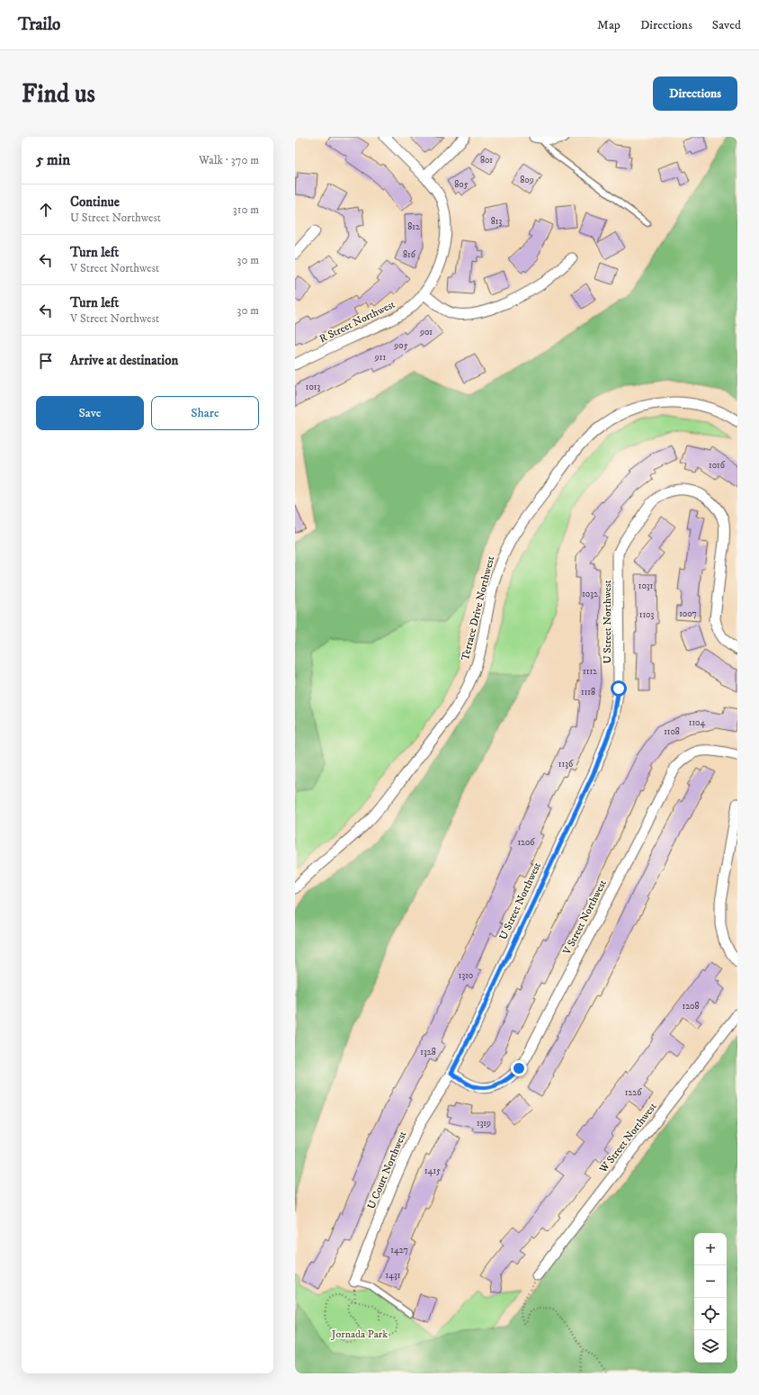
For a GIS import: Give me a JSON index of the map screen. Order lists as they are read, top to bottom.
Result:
{
  "streets": {
    "street": [
      "R Street Northwest",
      "Terrace Drive Northwest",
      "U Street Northwest",
      "V Street Northwest",
      "W Street Northwest",
      "U Court Northwest"
    ]
  },
  "crossings": [
    ["U Street Northwest", "V Street Northwest"],
    ["U Street Northwest", "U Court Northwest"],
    ["V Street Northwest", "U Court Northwest"]
  ],
  "parks": ["Jornada Park"],
  "house_numbers": [
    "801",
    "809",
    "805",
    "813",
    "812",
    "816",
    "901",
    "905",
    "911",
    "1013",
    "1016",
    "1031",
    "1032",
    "1007",
    "1103",
    "1112",
    "1118",
    "1104",
    "1108",
    "1136",
    "1206",
    "1310",
    "1208",
    "1328",
    "1226",
    "1319",
    "1415",
    "1427",
    "1431"
  ],
  "page": {
    "header": "Trailo",
    "nav": ["Map", "Directions", "Saved"],
    "buttons": [
      "Directions",
      ["Save", "Share"]
    ],
    "title": "Find us",
    "heading": ["5 min", "Walk · 370 m"],
    "list": [
      ["Continue", "U Street Northwest", "310 m"],
      ["Turn left", "V Street Northwest", "30 m"],
      ["Turn left", "V Street Northwest", "30 m"],
      "Arrive at destination"
    ],
    "map_buttons": ["+", "−"]
  }
}
